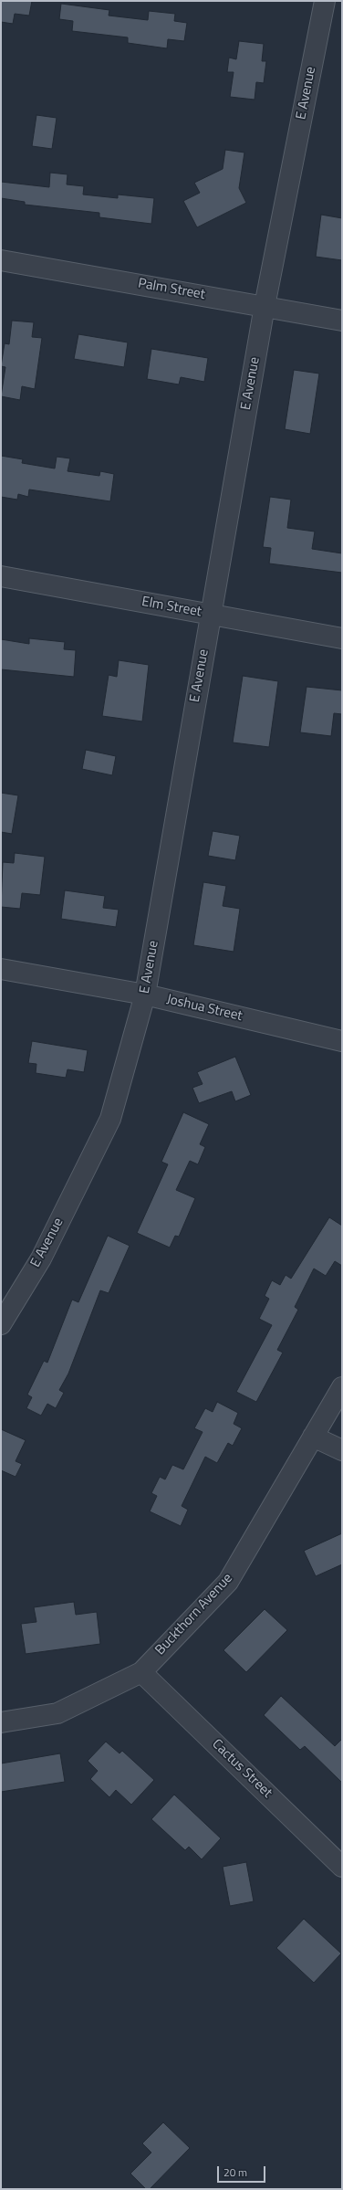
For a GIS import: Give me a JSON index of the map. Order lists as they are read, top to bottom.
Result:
{
  "streets": {
    "street": [
      "E Avenue",
      "Palm Street",
      "Elm Street",
      "Joshua Street",
      "Buckthorn Avenue",
      "Cactus Street"
    ]
  },
  "crossings": [
    ["E Avenue", "Palm Street"],
    ["E Avenue", "Elm Street"],
    ["E Avenue", "Joshua Street"],
    ["Buckthorn Avenue", "Cactus Street"]
  ],
  "scale_bar": "20 m"
}
